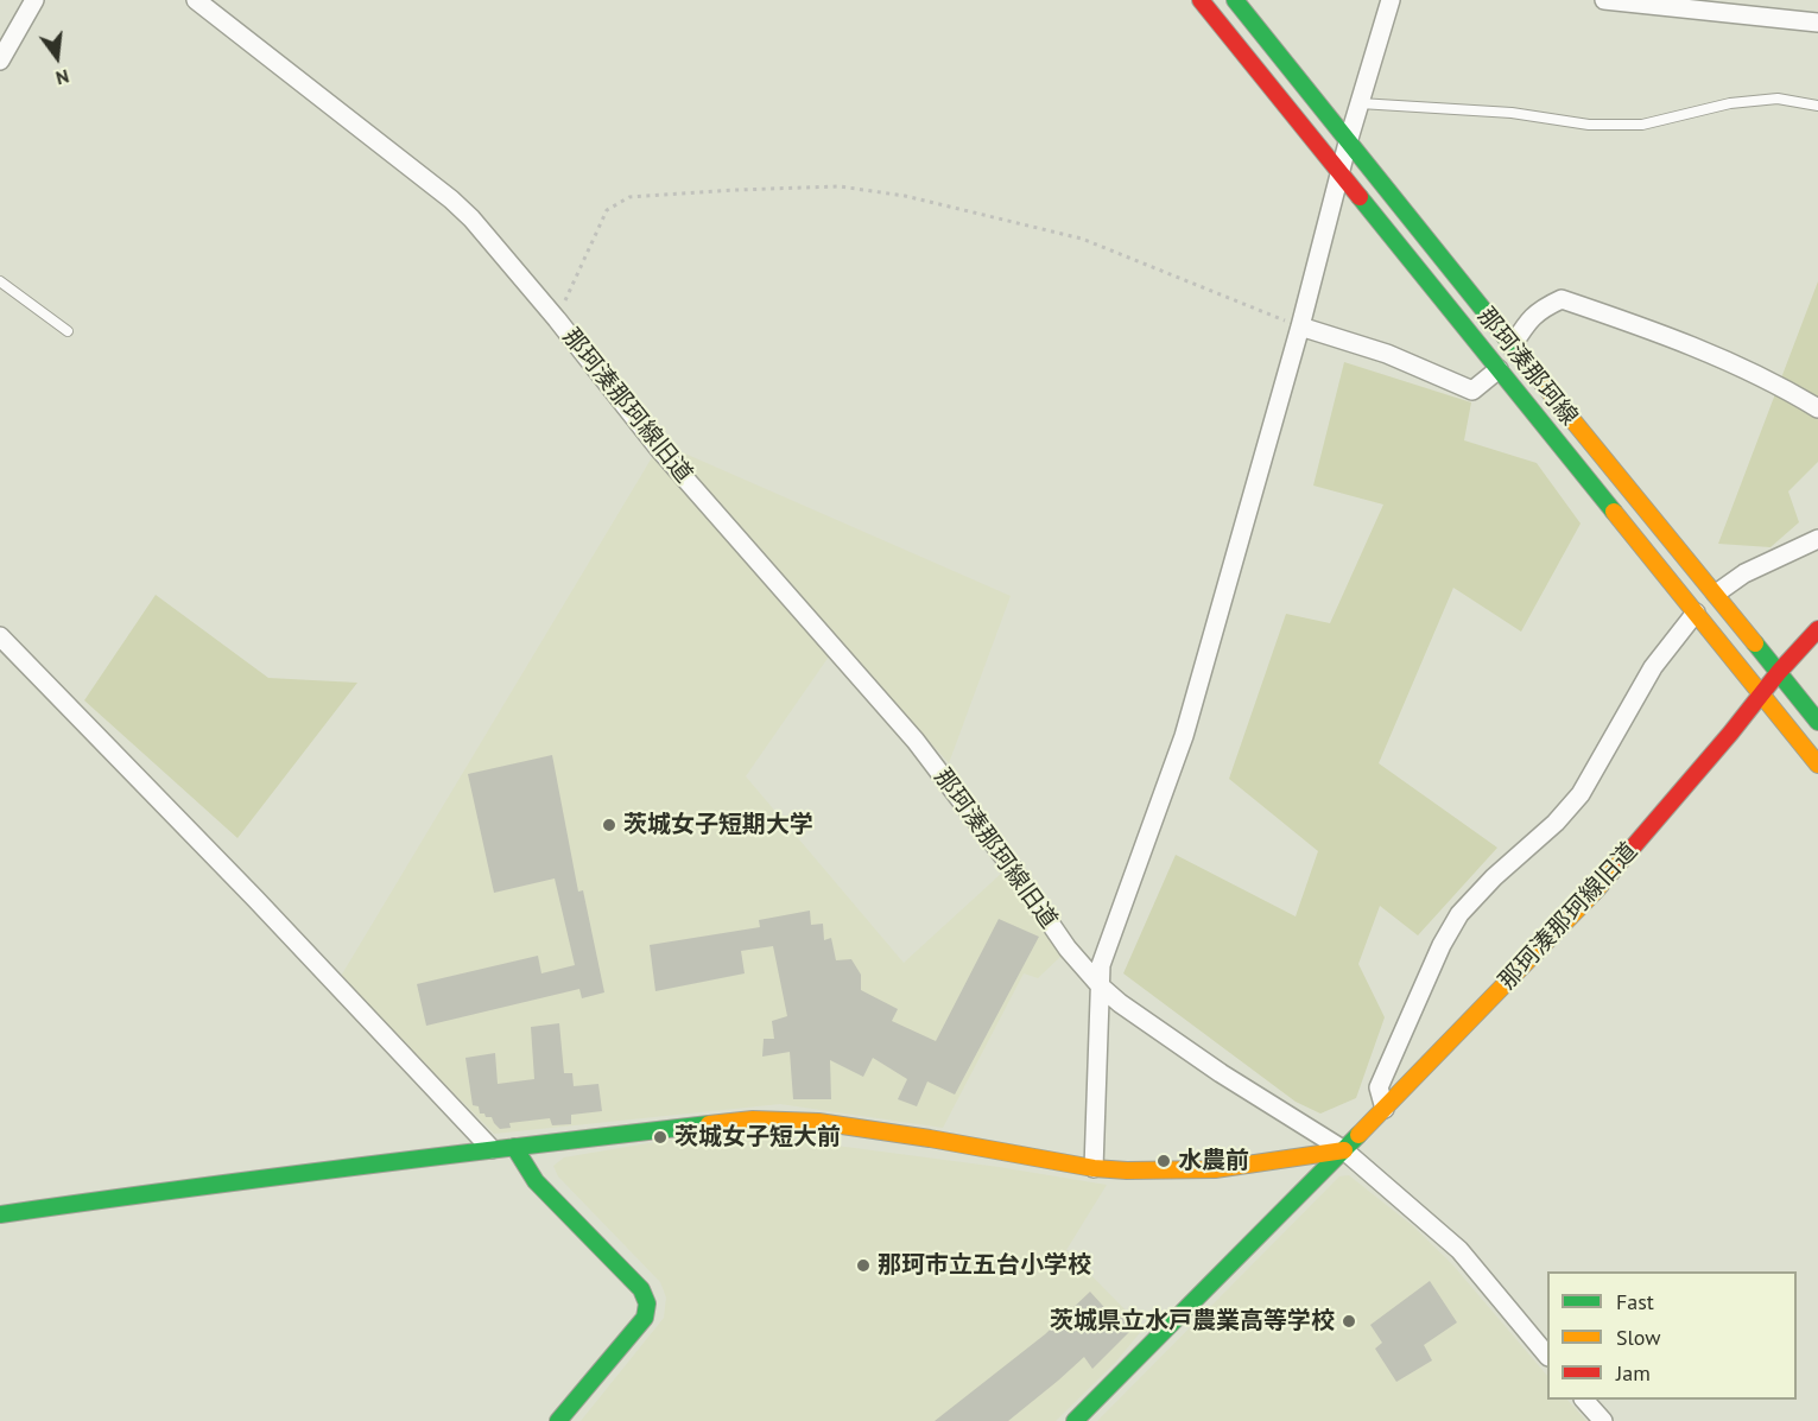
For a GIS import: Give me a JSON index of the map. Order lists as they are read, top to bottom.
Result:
{
  "streets": {
    "street": ["那珂湊那珂線", "那珂湊那珂線旧道"]
  },
  "crossings": [
    ["那珂湊那珂線", "那珂湊那珂線旧道"]
  ],
  "places": [
    "茨城女子短期大学",
    "茨城女子短大前",
    "水農前",
    "那珂市立五台小学校",
    "茨城県立水戸農業高等学校"
  ],
  "legend": ["Fast", "Slow", "Jam"],
  "north": "bottom"
}
